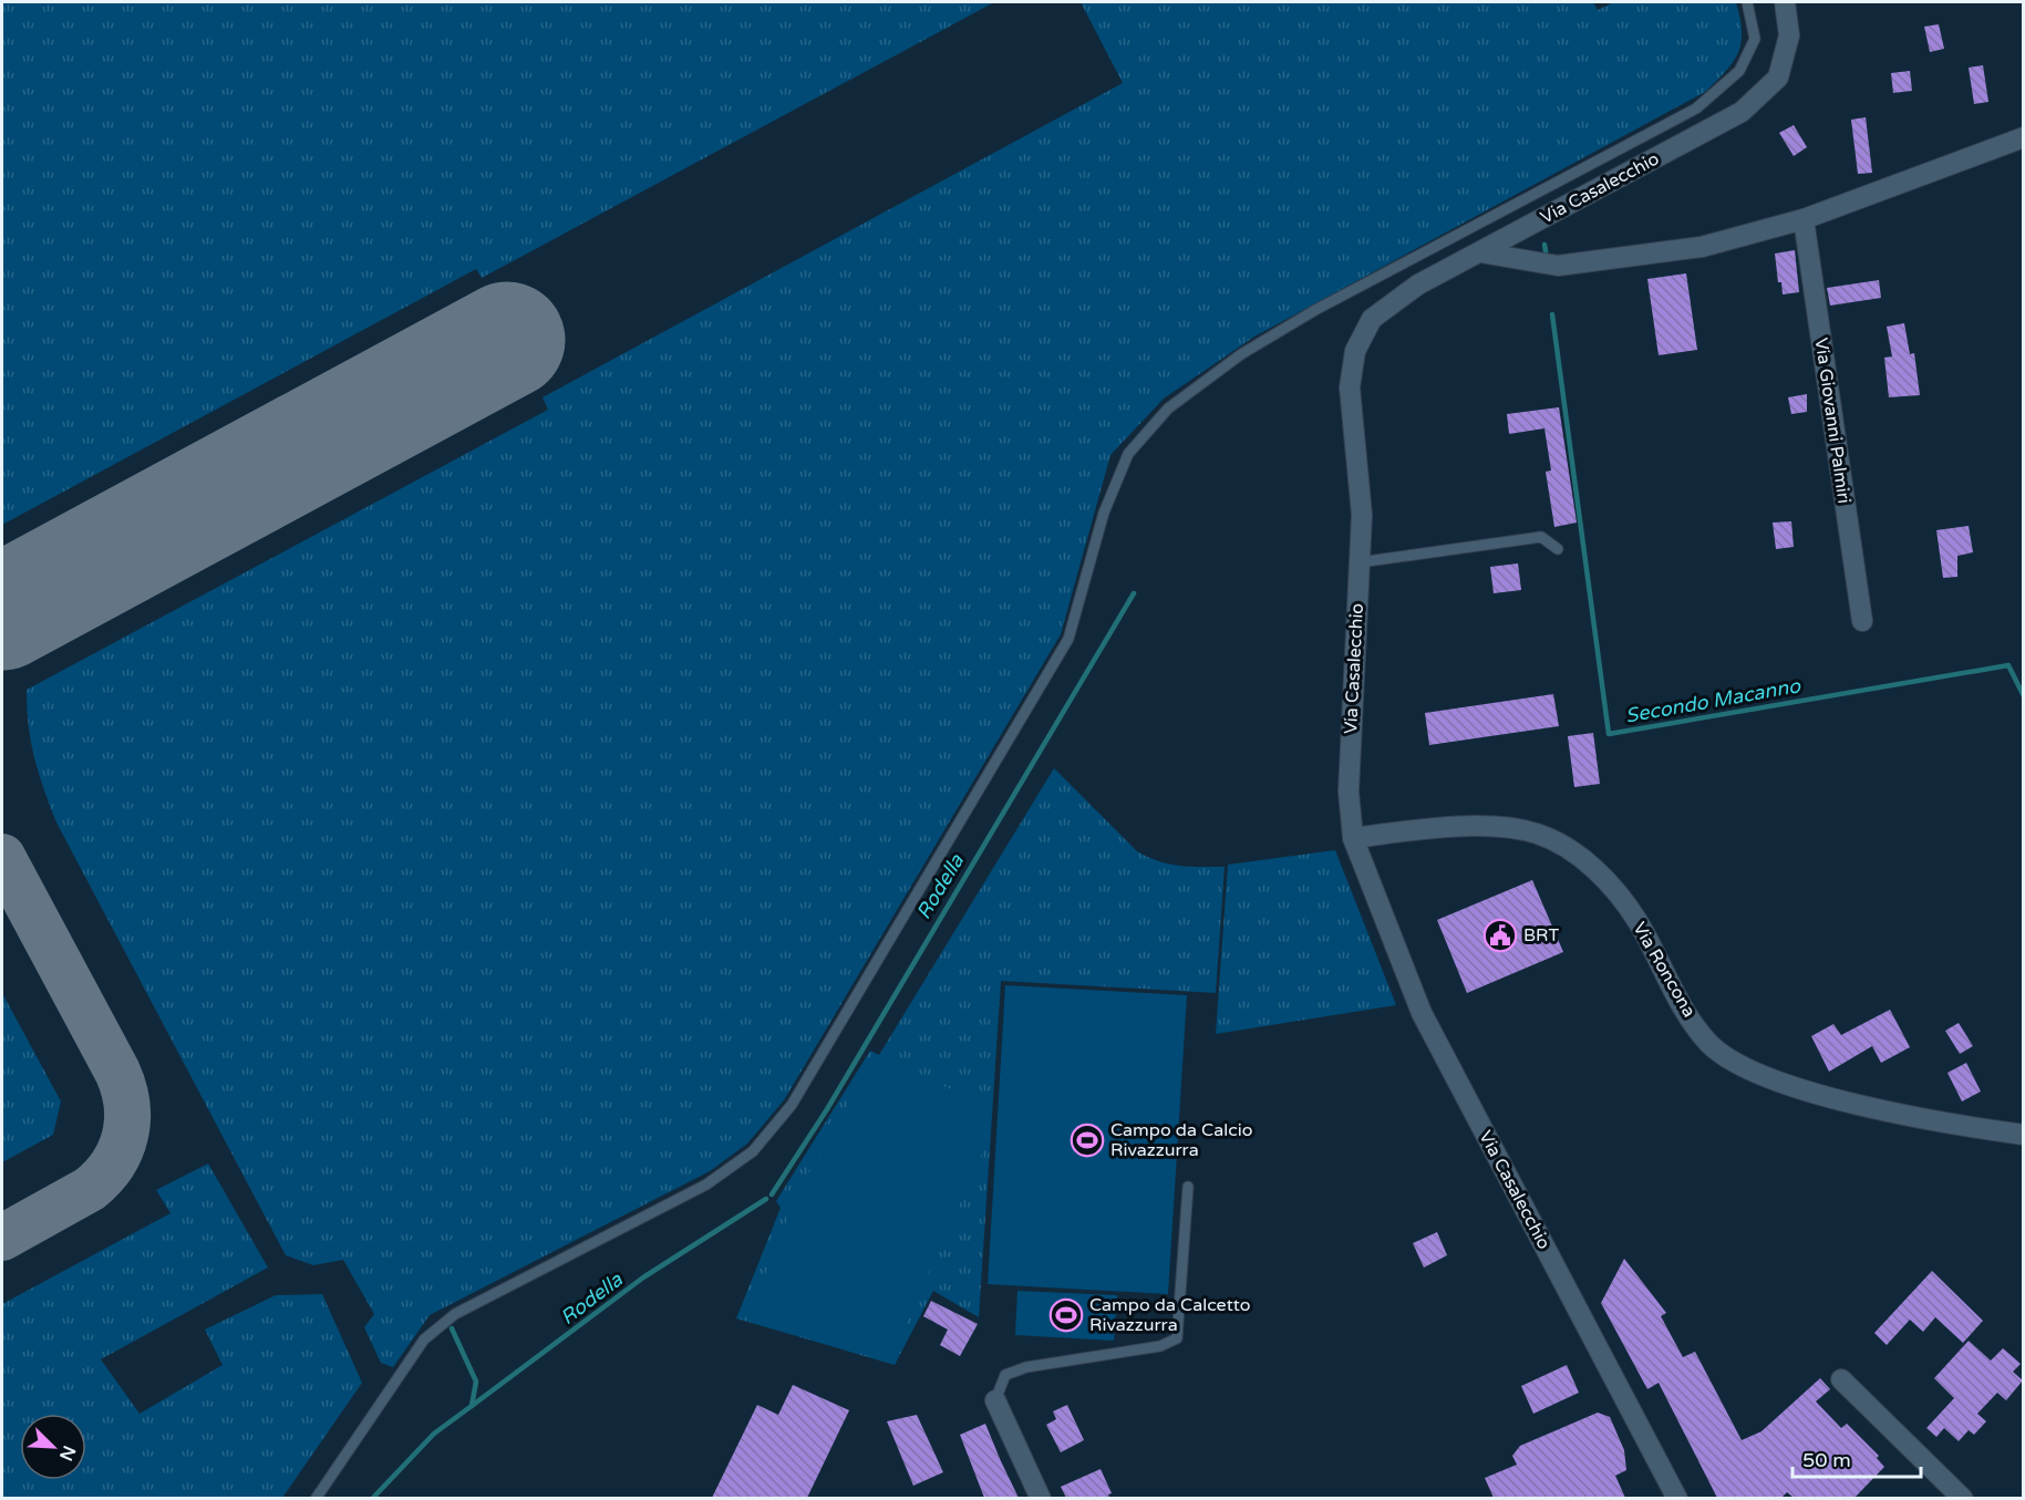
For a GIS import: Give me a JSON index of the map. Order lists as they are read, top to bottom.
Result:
{
  "streets": {
    "street": ["Via Casalecchio", "Via Giovanni Palmiri", "Via Roncona"]
  },
  "crossings": [
    ["Via Casalecchio", "Via Roncona"]
  ],
  "water": ["Secondo Macanno", "Rodella"],
  "places": {
    "public building": ["BRT"],
    "sports": ["Campo da Calcio Rivazzurra", "Campo da Calcetto Rivazzurra"]
  },
  "scale_bar": "50 m",
  "north": "bottom right"
}
